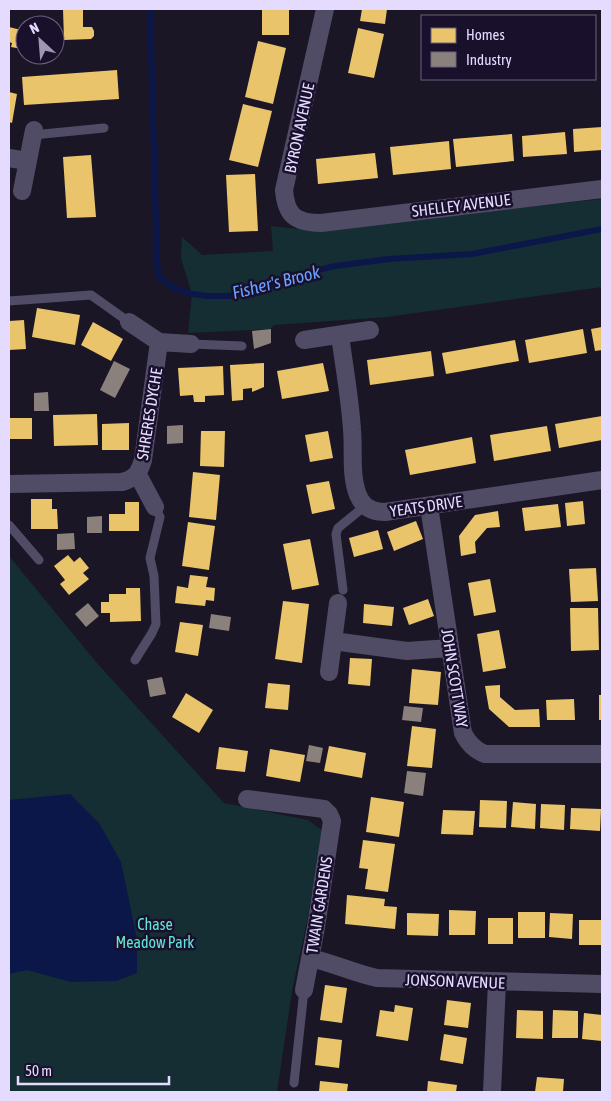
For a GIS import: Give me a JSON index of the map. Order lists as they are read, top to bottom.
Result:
{
  "streets": {
    "street": [
      "BYRON AVENUE",
      "SHELLEY AVENUE",
      "SHRERES DYCHE",
      "YEATS DRIVE",
      "JOHN SCOTT WAY",
      "TWAIN GARDENS",
      "JONSON AVENUE"
    ]
  },
  "crossings": [
    ["BYRON AVENUE", "SHELLEY AVENUE"],
    ["YEATS DRIVE", "JOHN SCOTT WAY"],
    ["TWAIN GARDENS", "JONSON AVENUE"]
  ],
  "water": ["Fisher's Brook"],
  "parks": ["Chase Meadow Park"],
  "legend": ["Homes", "Industry"],
  "scale_bar": "50 m",
  "north": "top left"
}
